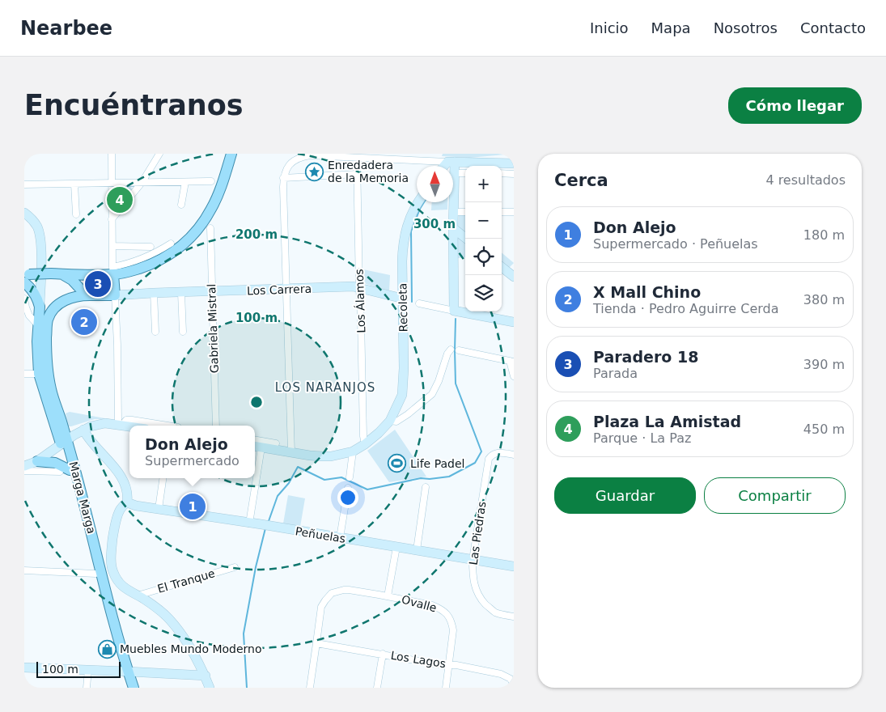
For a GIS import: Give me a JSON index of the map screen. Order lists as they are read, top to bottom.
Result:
{
  "streets": {
    "main road": ["Marga Marga"],
    "street": [
      "Los Carrera",
      "Los Álamos",
      "Recoleta",
      "Gabriela Mistral",
      "Las Piedras",
      "Peñuelas",
      "El Tranque",
      "Ovalle",
      "Los Lagos"
    ]
  },
  "crossings": [
    ["Los Carrera", "Los Álamos"],
    ["Los Carrera", "Recoleta"],
    ["Los Carrera", "Gabriela Mistral"],
    ["Los Álamos", "Recoleta"],
    ["Las Piedras", "Peñuelas"],
    ["Peñuelas", "Ovalle"],
    ["Ovalle", "Los Lagos"]
  ],
  "districts": ["LOS NARANJOS"],
  "places": {
    "place": ["Enredadera de la Memoria"],
    "sports": ["Life Padel"],
    "shop": ["Muebles Mundo Moderno"]
  },
  "scale_bar": "100 m",
  "north": "top",
  "page": {
    "header": "Nearbee",
    "nav": [
      "Inicio",
      "Mapa",
      "Nosotros",
      "Contacto"
    ],
    "buttons": [
      "Cómo llegar",
      ["Guardar", "Compartir"]
    ],
    "title": "Encuéntranos",
    "heading": ["Cerca", "4 resultados"],
    "map_buttons": ["+", "−"],
    "pins": [
      "4",
      "3",
      "2",
      "1"
    ],
    "list": [
      {
        "mark": "1",
        "name": "Don Alejo",
        "note": "Supermercado · Peñuelas",
        "value": "180 m"
      },
      {
        "mark": "2",
        "name": "X Mall Chino",
        "note": "Tienda · Pedro Aguirre Cerda",
        "value": "380 m"
      },
      {
        "mark": "3",
        "name": "Paradero 18",
        "note": "Parada",
        "value": "390 m"
      },
      {
        "mark": "4",
        "name": "Plaza La Amistad",
        "note": "Parque · La Paz",
        "value": "450 m"
      }
    ],
    "popup": ["Don Alejo", "Supermercado"],
    "scale": "100 m"
  },
  "rings": ["300 m", "200 m", "100 m"]
}
